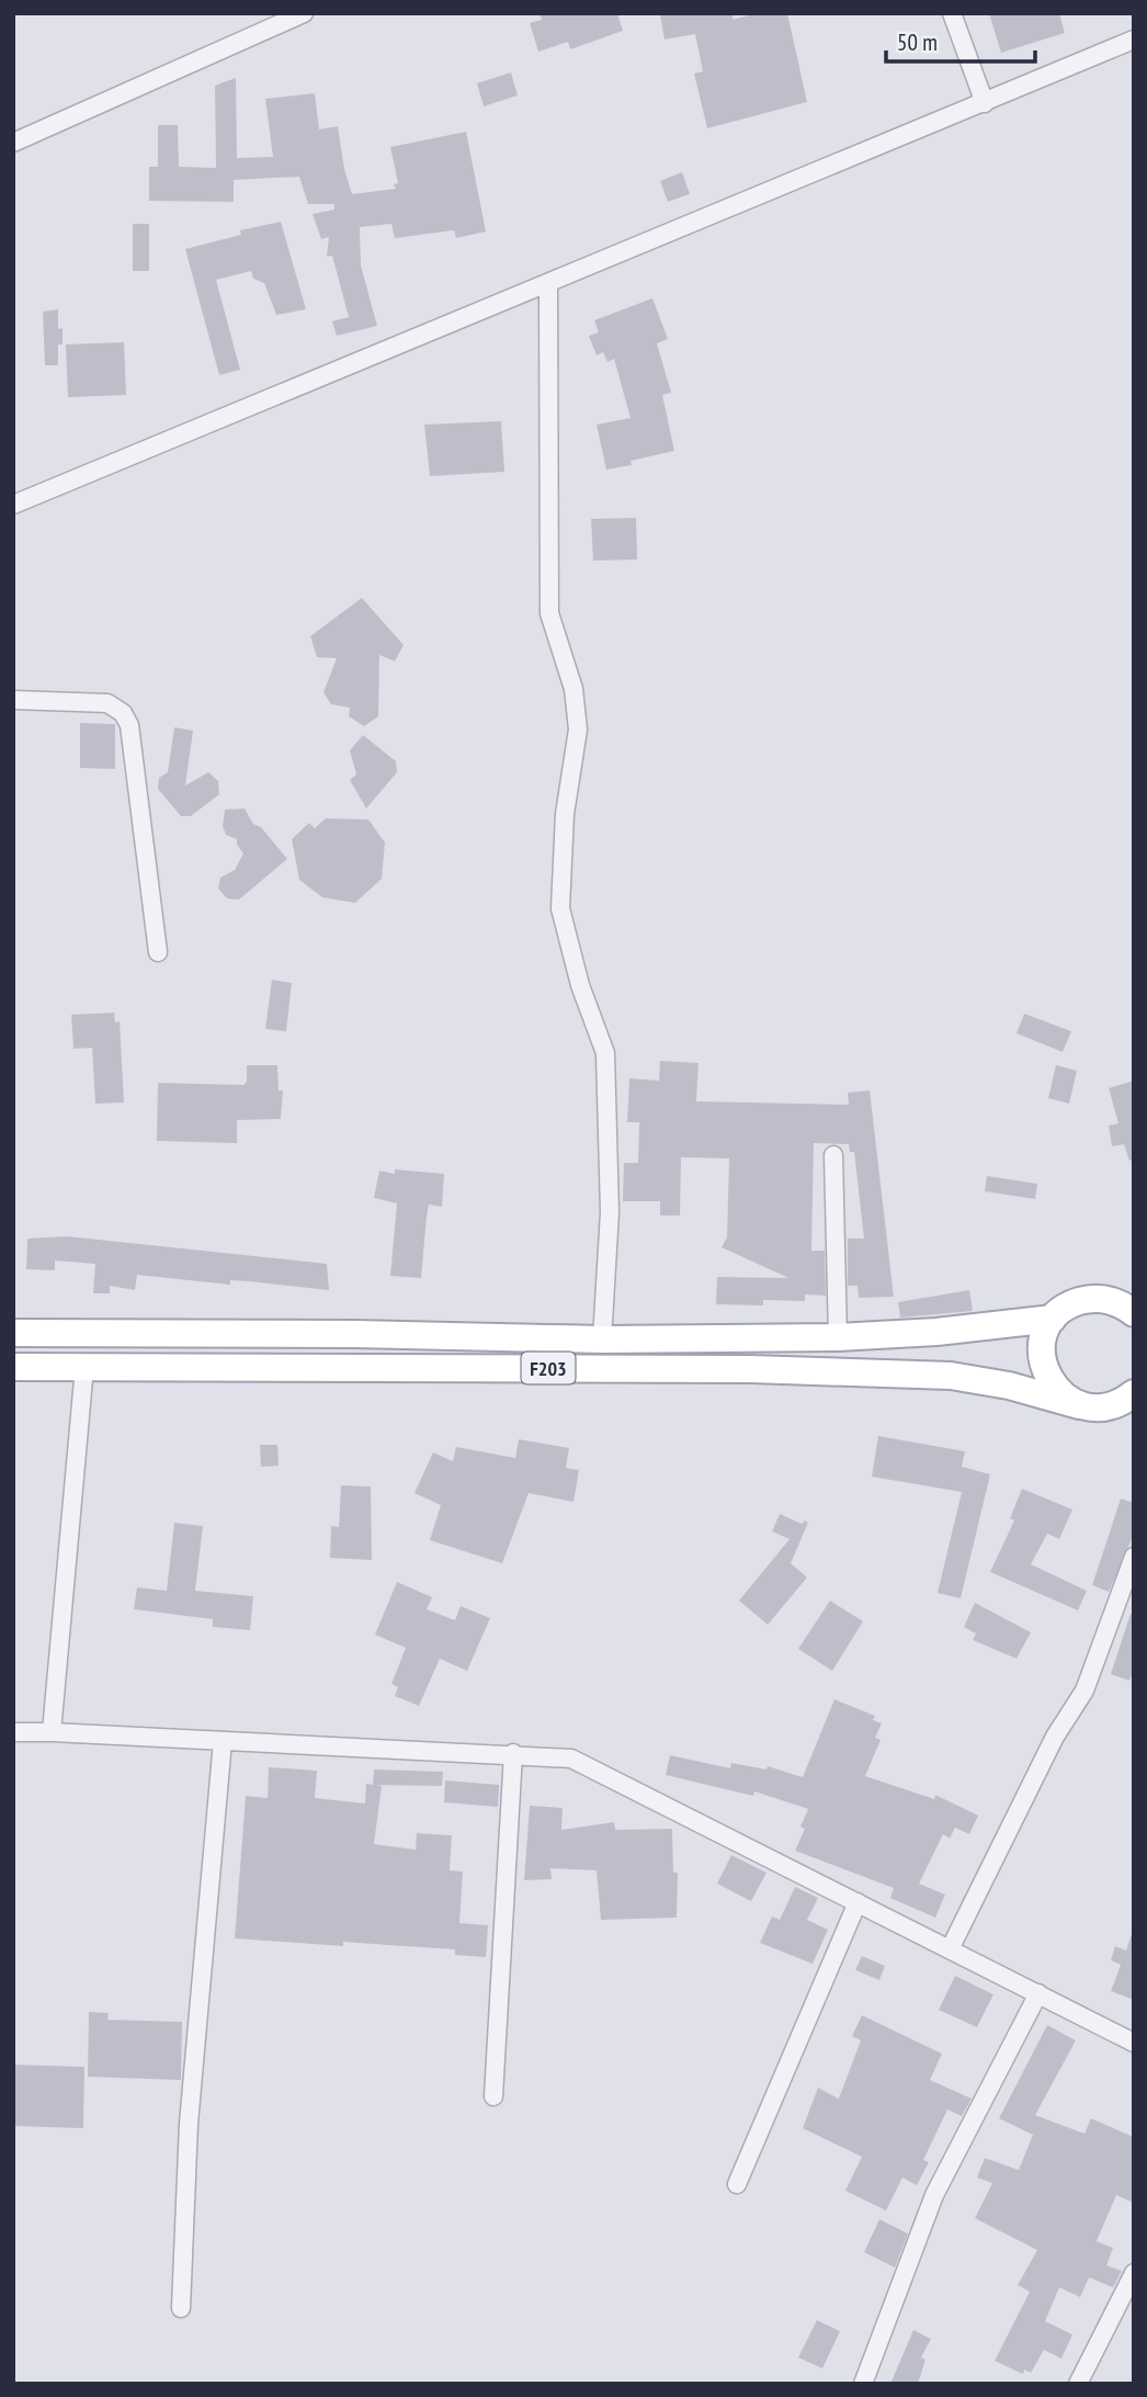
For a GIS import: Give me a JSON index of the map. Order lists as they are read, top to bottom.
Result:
{
  "streets": {
    "main road": ["F203"]
  },
  "scale_bar": "50 m"
}
